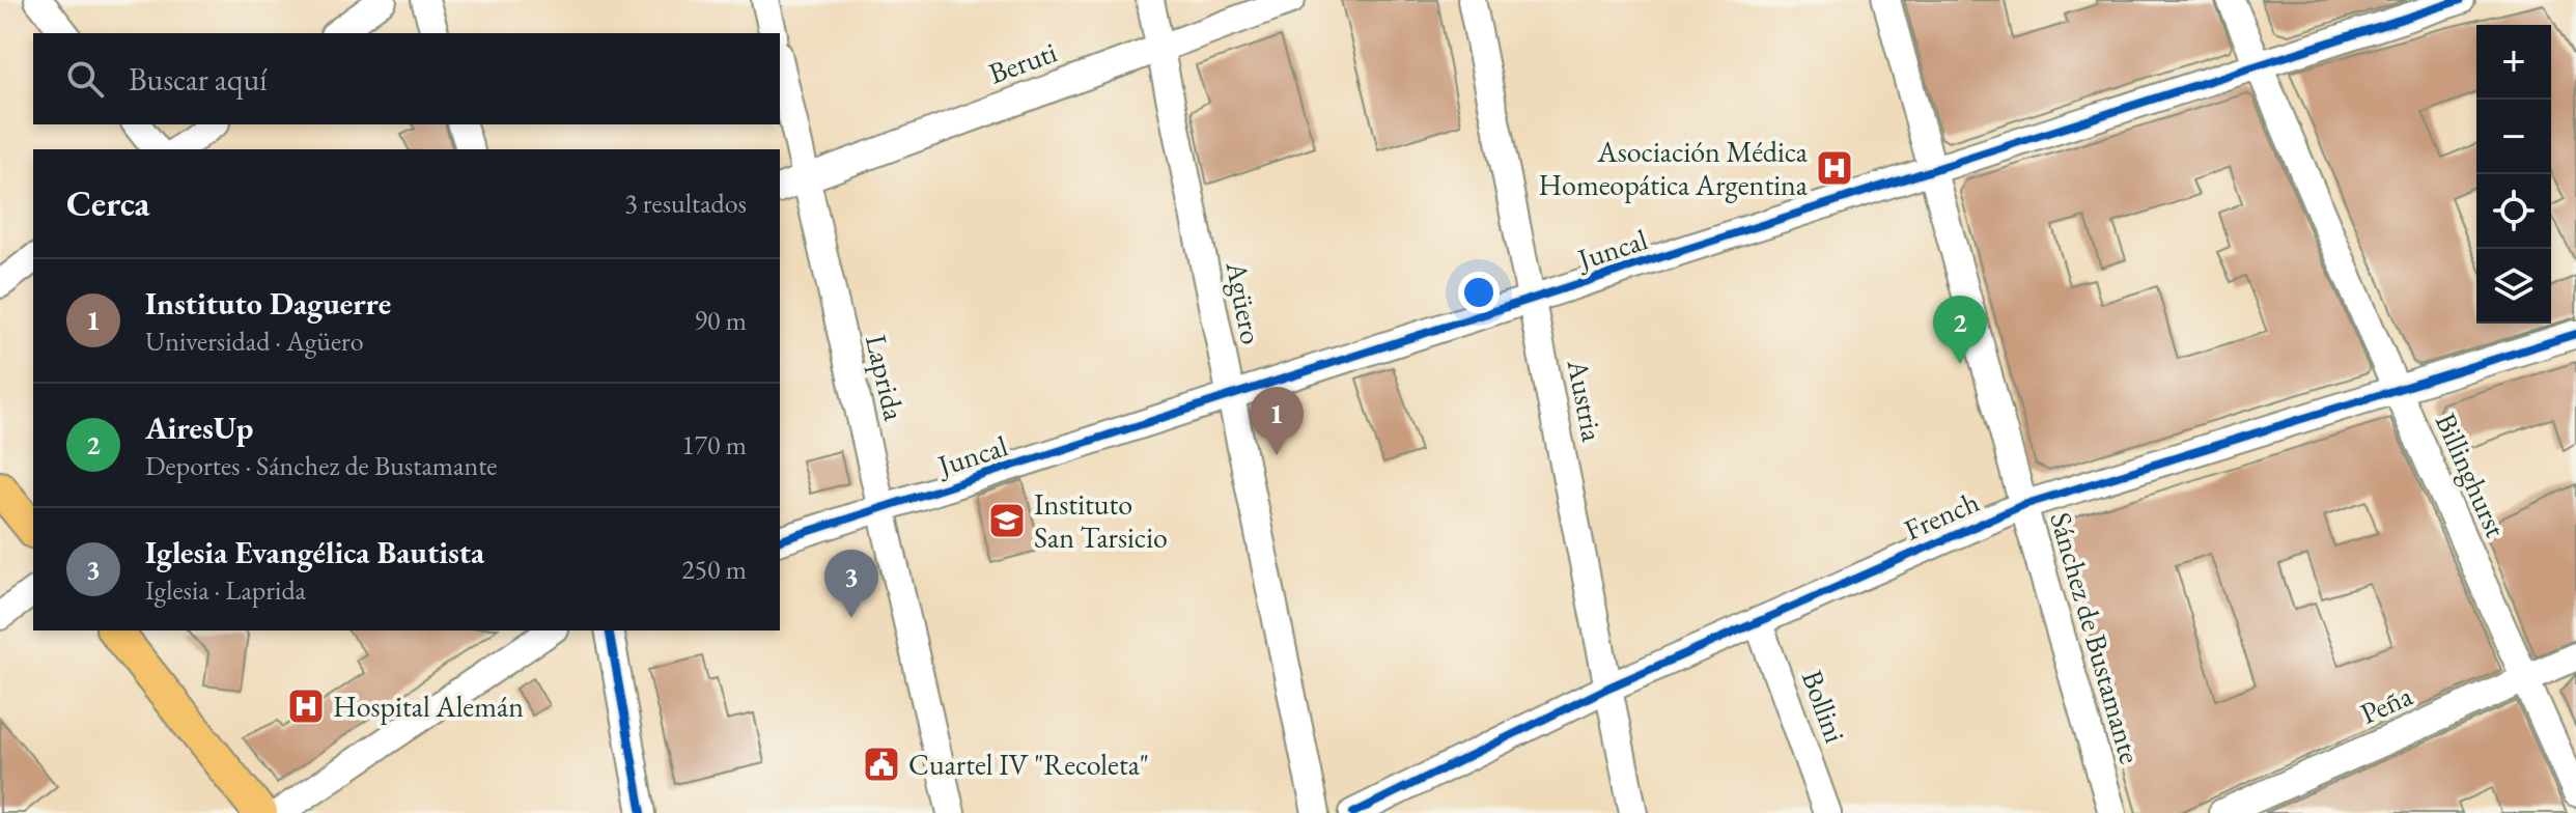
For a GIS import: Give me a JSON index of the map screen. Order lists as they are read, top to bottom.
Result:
{
  "streets": {
    "street": [
      "Beruti",
      "Juncal",
      "Agüero",
      "Laprida",
      "Austria",
      "Billinghurst",
      "French",
      "Sánchez de Bustamante",
      "Peña",
      "Bollini"
    ]
  },
  "crossings": [
    ["Beruti", "Agüero"],
    ["Beruti", "Laprida"],
    ["Juncal", "Agüero"],
    ["Juncal", "Laprida"],
    ["Juncal", "Austria"],
    ["Juncal", "Billinghurst"],
    ["Juncal", "Sánchez de Bustamante"],
    ["Austria", "French"],
    ["Billinghurst", "French"],
    ["Billinghurst", "Peña"],
    ["French", "Sánchez de Bustamante"],
    ["French", "Bollini"]
  ],
  "places": {
    "hospital": ["Asociación Médica Homeopática Argentina", "Hospital Alemán"],
    "school or university": ["Instituto San Tarsicio"],
    "public building": ["Cuartel IV \"Recoleta\""]
  },
  "page": {
    "map_buttons": ["+", "−"],
    "search": "Buscar aquí",
    "heading": ["Cerca", "3 resultados"],
    "list": [
      {
        "mark": "1",
        "name": "Instituto Daguerre",
        "note": "Universidad · Agüero",
        "value": "90 m"
      },
      {
        "mark": "2",
        "name": "AiresUp",
        "note": "Deportes · Sánchez de Bustamante",
        "value": "170 m"
      },
      {
        "mark": "3",
        "name": "Iglesia Evangélica Bautista",
        "note": "Iglesia · Laprida",
        "value": "250 m"
      }
    ],
    "pins": ["2", "1", "3"]
  }
}
